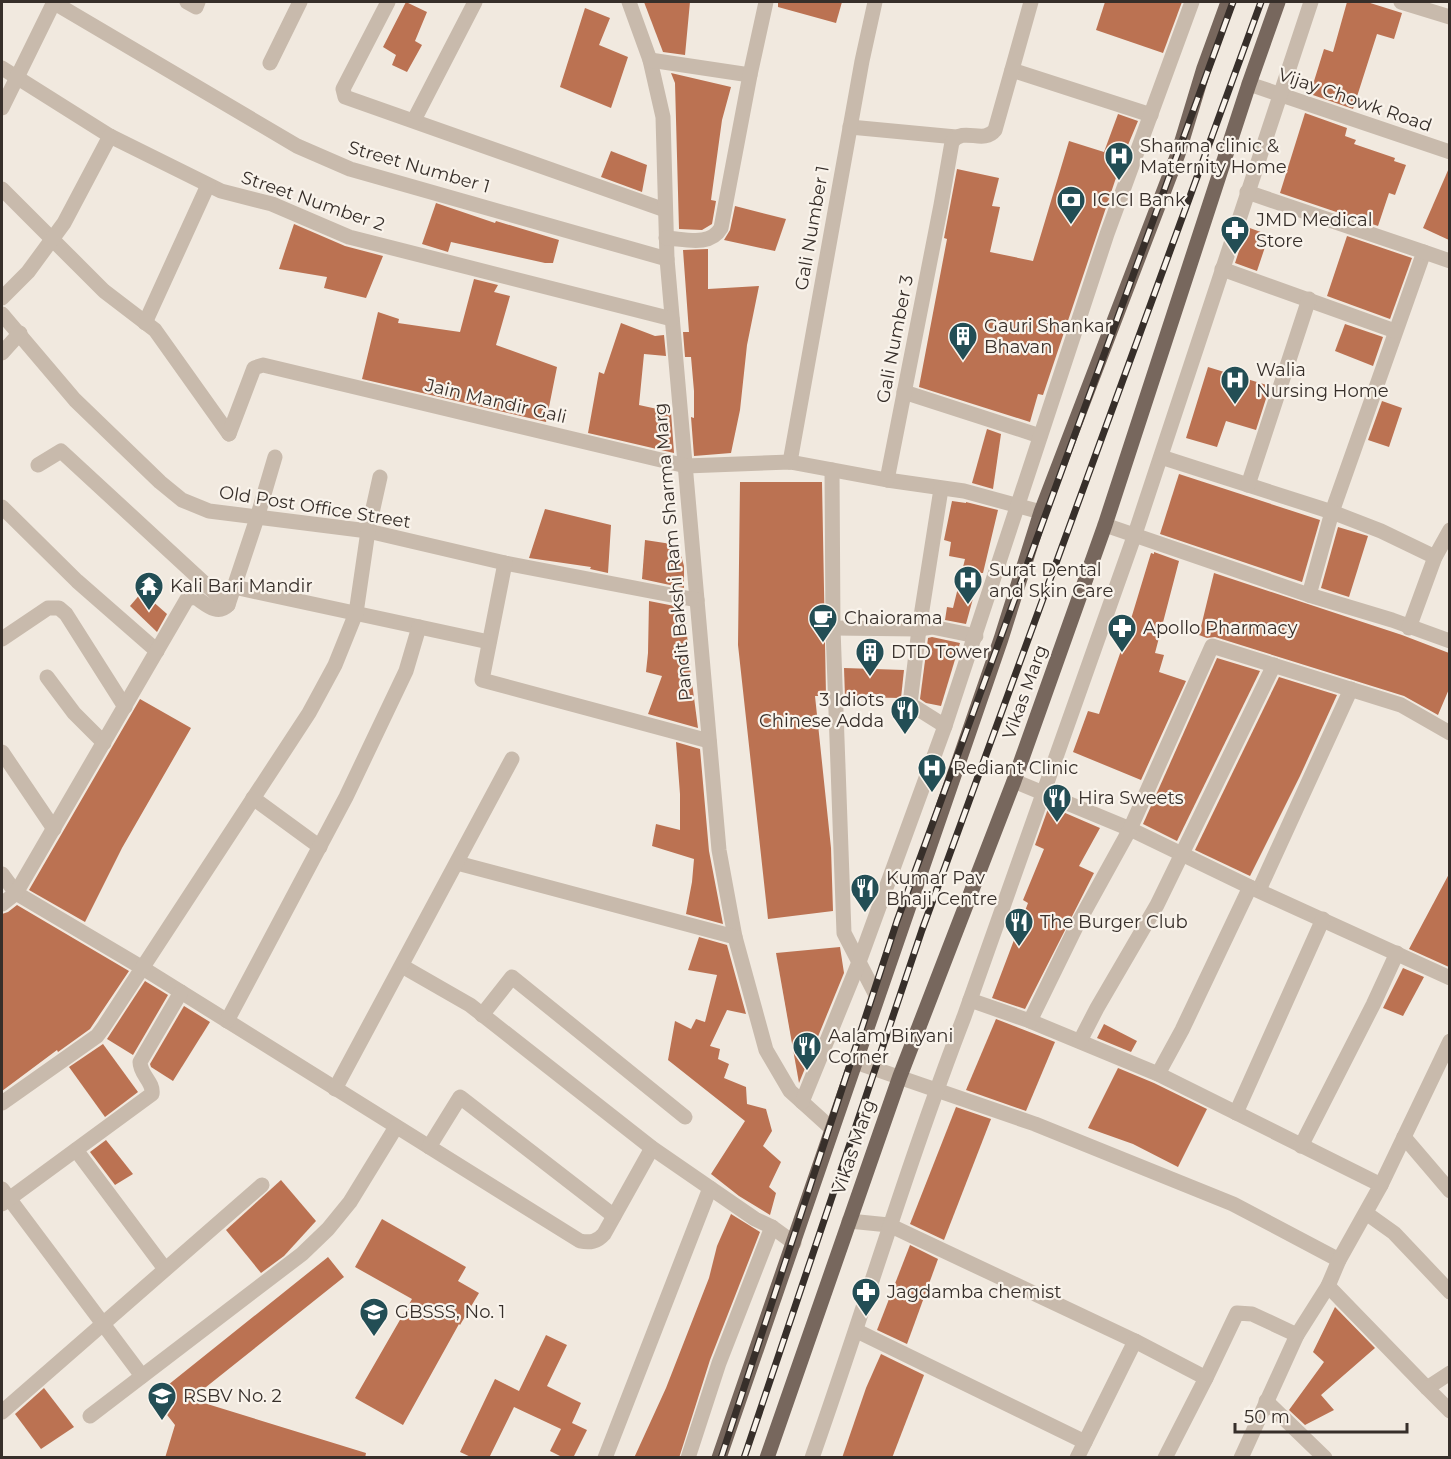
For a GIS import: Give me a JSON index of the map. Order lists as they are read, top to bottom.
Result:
{
  "streets": {
    "main road": ["Vikas Marg"],
    "street": [
      "Vijay Chowk Road",
      "Street Number 1",
      "Street Number 2",
      "Gali Number 1",
      "Gali Number 3",
      "Jain Mandir Gali",
      "Old Post Office Street",
      "Pandit Bakshi Ram Sharma Marg"
    ]
  },
  "crossings": [
    ["Vijay Chowk Road", "Vikas Marg"],
    ["Street Number 1", "Pandit Bakshi Ram Sharma Marg"],
    ["Street Number 2", "Pandit Bakshi Ram Sharma Marg"],
    ["Gali Number 1", "Jain Mandir Gali"],
    ["Gali Number 3", "Jain Mandir Gali"],
    ["Jain Mandir Gali", "Pandit Bakshi Ram Sharma Marg"],
    ["Jain Mandir Gali", "Vikas Marg"],
    ["Old Post Office Street", "Pandit Bakshi Ram Sharma Marg"],
    ["Pandit Bakshi Ram Sharma Marg", "Vikas Marg"]
  ],
  "places": {
    "hospital": [
      "Sharma clinic & Maternity Home",
      "Walia Nursing Home",
      "Surat Dental and Skin Care",
      "Rediant Clinic"
    ],
    "bank": ["ICICI Bank"],
    "pharmacy": ["JMD Medical Store", "Apollo Pharmacy", "Jagdamba chemist"],
    "building": ["Gauri Shankar Bhavan", "DTD Tower"],
    "temple": ["Kali Bari Mandir"],
    "cafe": ["Chaiorama"],
    "restaurant": [
      "3 Idiots Chinese Adda",
      "Hira Sweets",
      "Kumar Pav Bhaji Centre",
      "The Burger Club",
      "Aalam Biryani Corner"
    ],
    "school or university": ["GBSSS, No. 1", "RSBV No. 2"]
  },
  "scale_bar": "50 m"
}
